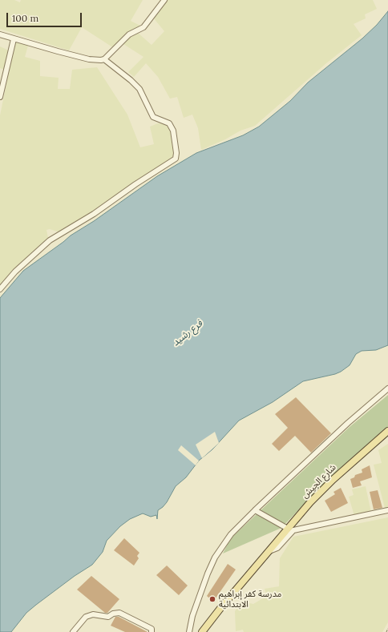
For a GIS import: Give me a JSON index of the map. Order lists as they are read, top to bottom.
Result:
{
  "streets": {
    "main road": ["شارع الجيش"]
  },
  "water": ["فرع رشيد"],
  "places": ["مدرسة كفر إبراهيم الابتدائية"],
  "scale_bar": "100 m"
}
